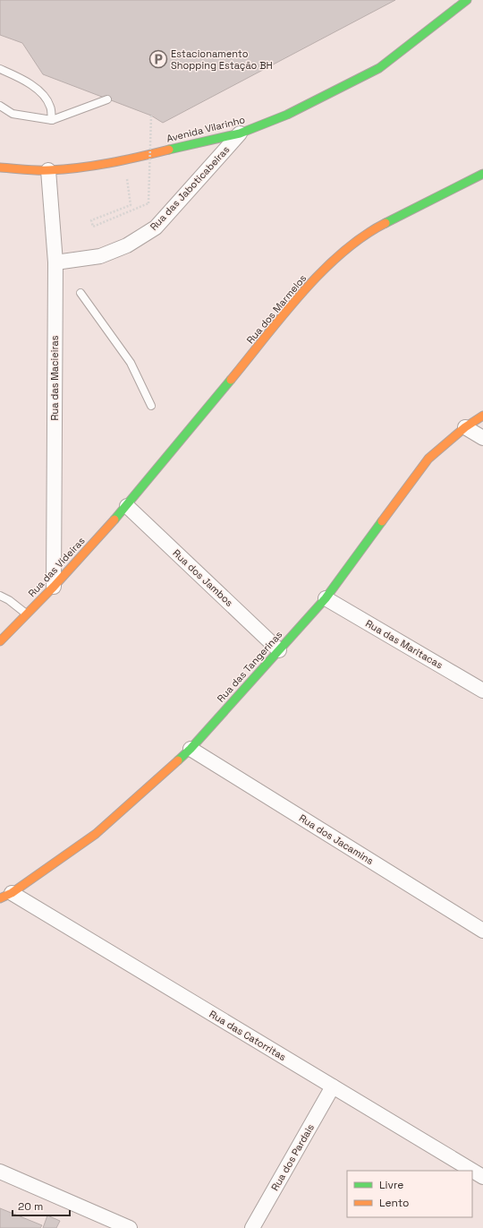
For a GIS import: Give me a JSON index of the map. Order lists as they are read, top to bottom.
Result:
{
  "streets": {
    "main road": [
      "Avenida Vilarinho",
      "Rua dos Marmelos",
      "Rua das Videiras",
      "Rua das Tangerinas"
    ],
    "street": [
      "Rua das Jaboticabeiras",
      "Rua das Macieiras",
      "Rua dos Jambos",
      "Rua das Maritacas",
      "Rua dos Jacamins",
      "Rua das Catorritas",
      "Rua dos Pardais"
    ]
  },
  "crossings": [
    ["Avenida Vilarinho", "Rua das Jaboticabeiras"],
    ["Avenida Vilarinho", "Rua das Macieiras"],
    ["Rua das Jaboticabeiras", "Rua das Macieiras"],
    ["Rua dos Marmelos", "Rua das Videiras"],
    ["Rua dos Marmelos", "Rua dos Jambos"],
    ["Rua das Macieiras", "Rua das Videiras"],
    ["Rua das Videiras", "Rua dos Jambos"],
    ["Rua dos Jambos", "Rua das Tangerinas"],
    ["Rua das Maritacas", "Rua das Tangerinas"],
    ["Rua das Tangerinas", "Rua dos Jacamins"],
    ["Rua das Tangerinas", "Rua das Catorritas"],
    ["Rua das Catorritas", "Rua dos Pardais"]
  ],
  "places": {
    "parking": ["Estacionamento Shopping Estação BH"]
  },
  "legend": ["Livre", "Lento"],
  "scale_bar": "20 m"
}
